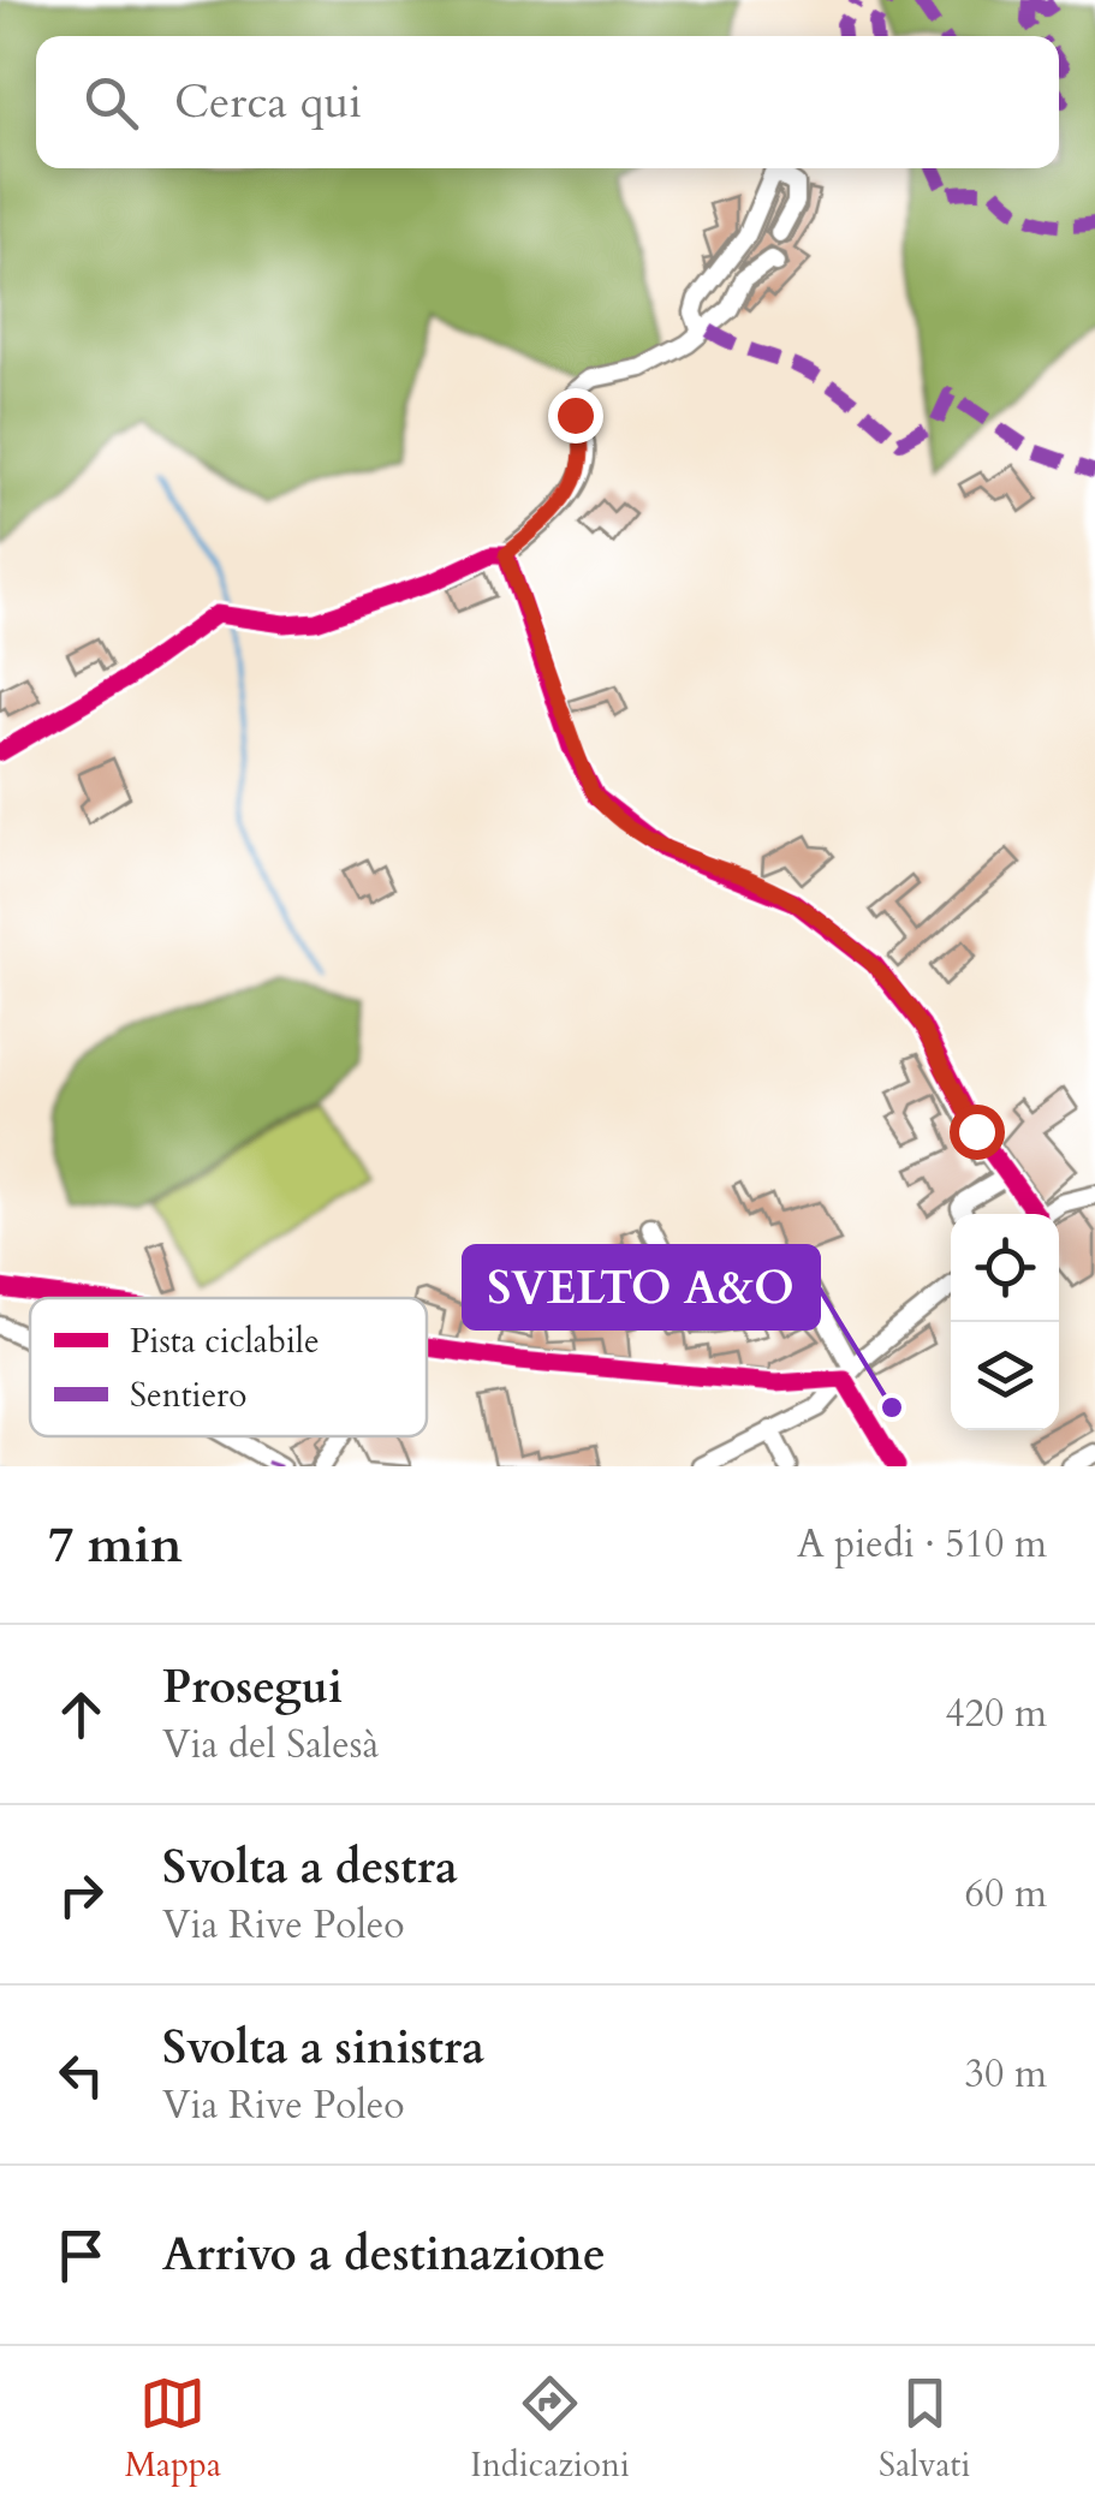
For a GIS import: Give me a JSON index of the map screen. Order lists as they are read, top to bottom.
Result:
{
  "places": ["SVELTO A&O"],
  "legend": ["Pista ciclabile", "Sentiero"],
  "page": {
    "search": "Cerca qui",
    "heading": ["7 min", "A piedi · 510 m"],
    "list": [
      ["Prosegui", "Via del Salesà", "420 m"],
      ["Svolta a destra", "Via Rive Poleo", "60 m"],
      ["Svolta a sinistra", "Via Rive Poleo", "30 m"],
      "Arrivo a destinazione"
    ],
    "nav": ["Mappa", "Indicazioni", "Salvati"]
  }
}
